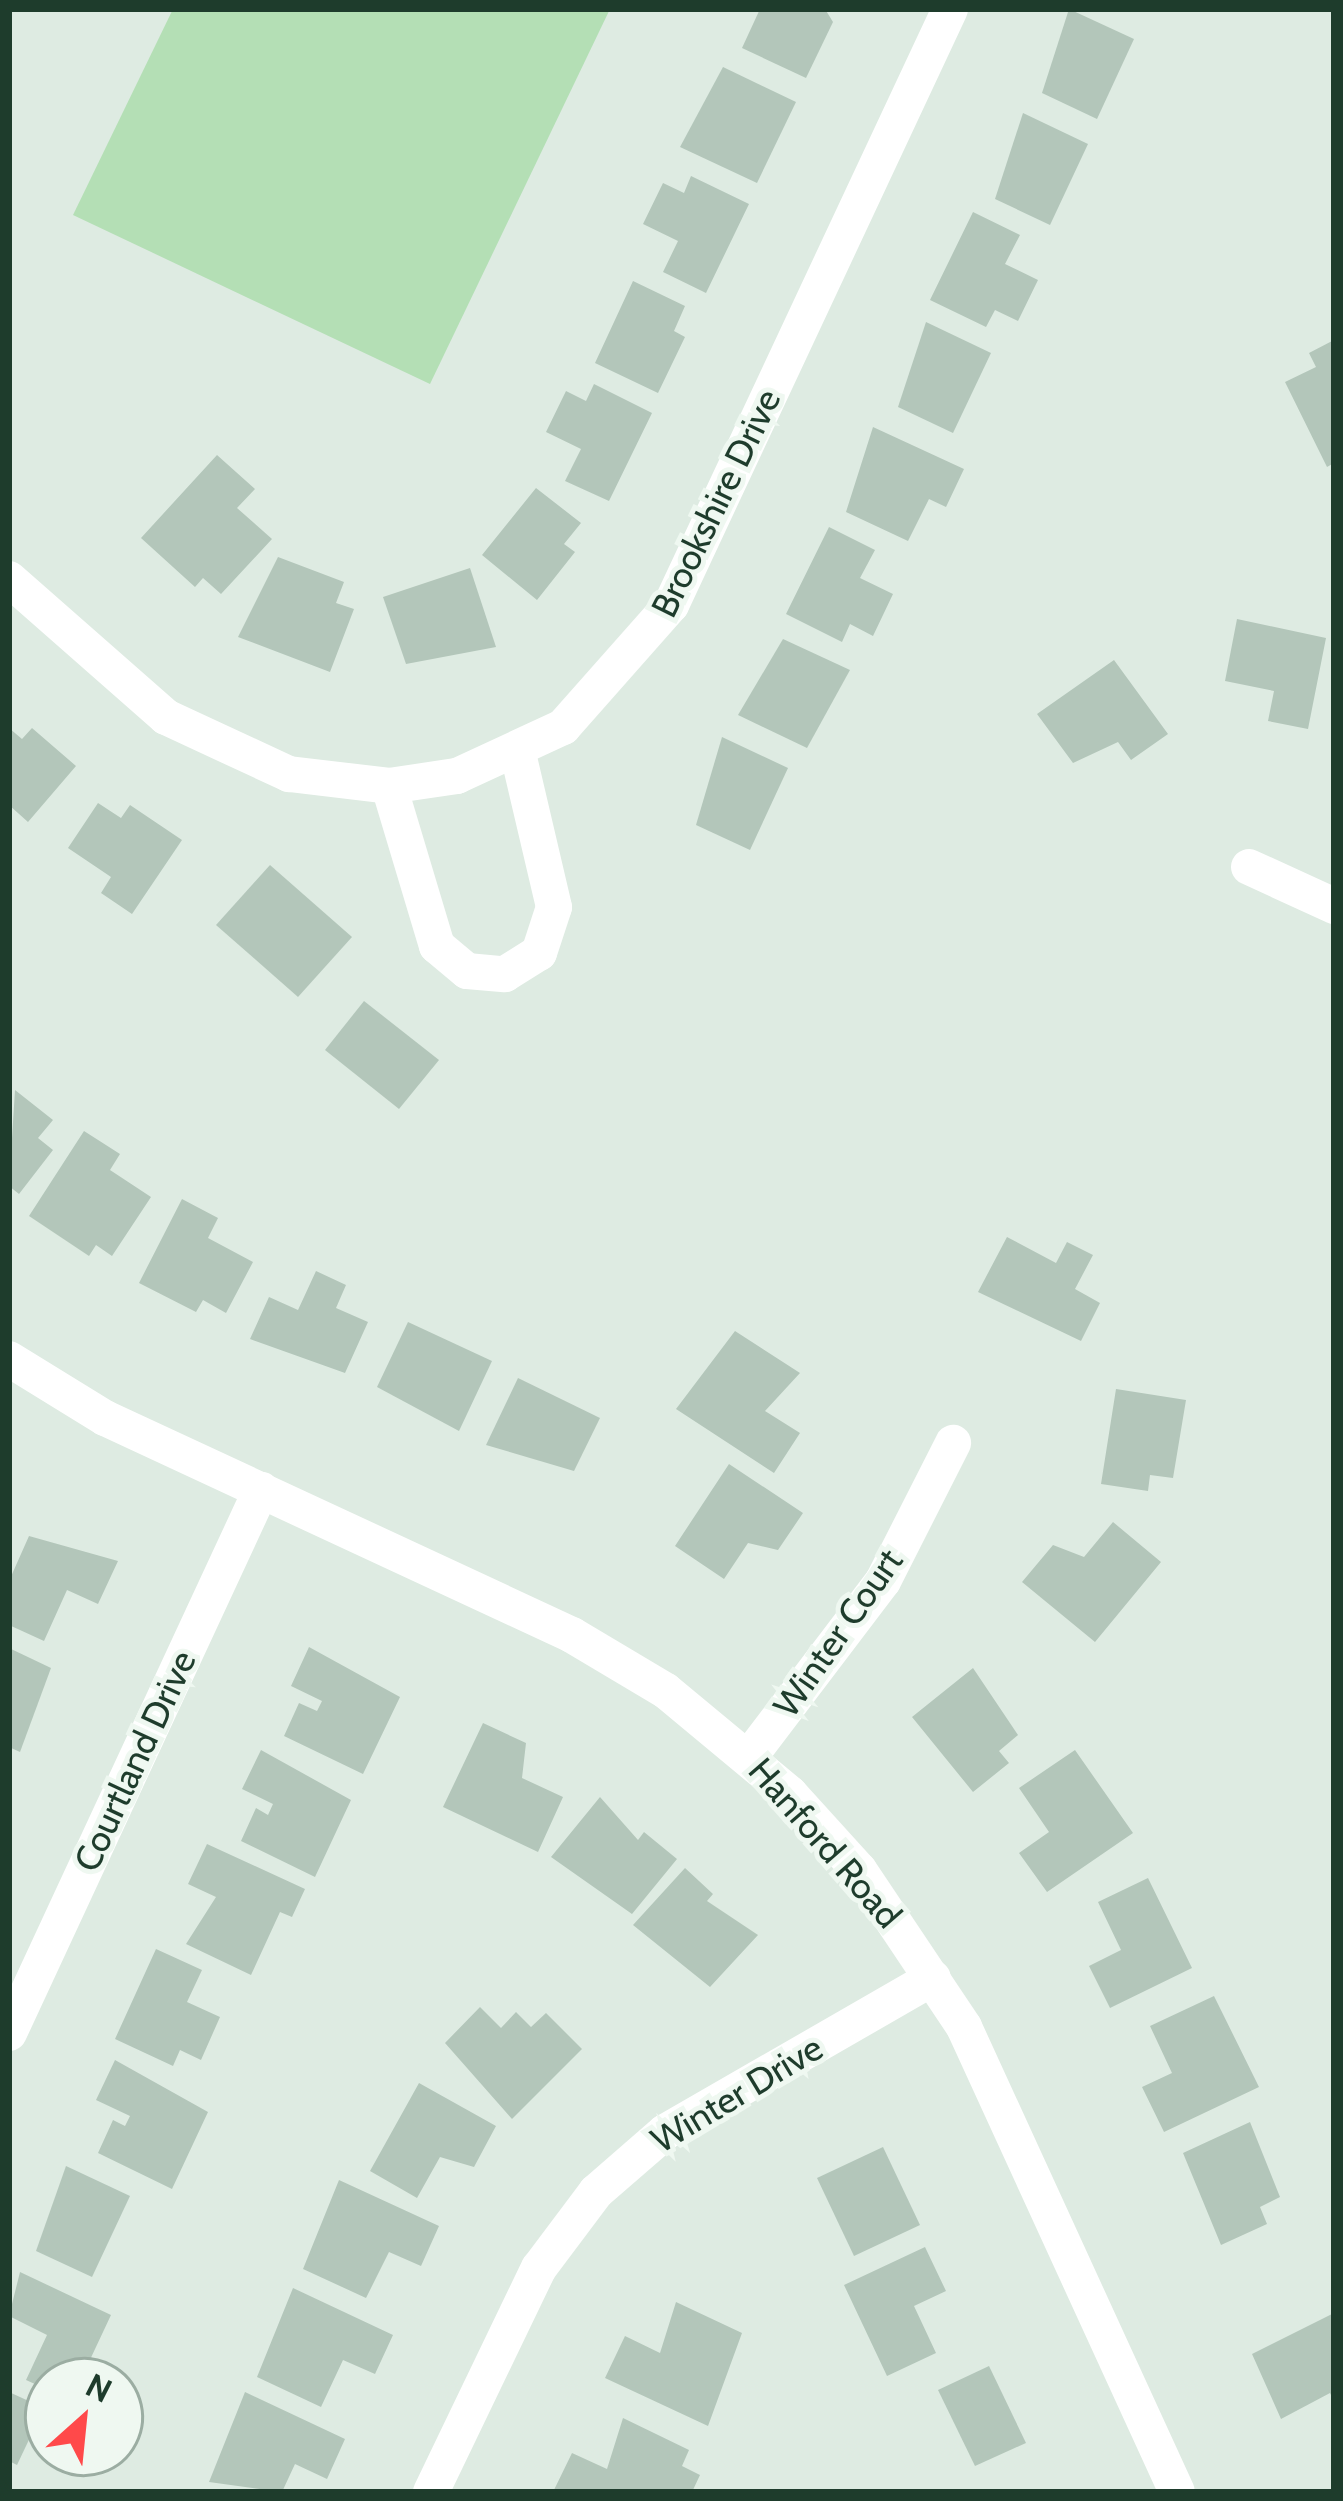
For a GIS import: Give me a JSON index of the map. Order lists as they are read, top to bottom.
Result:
{
  "streets": {
    "street": [
      "Brookshire Drive",
      "Winter Court",
      "Courtland Drive",
      "Hanford Road",
      "Winter Drive"
    ]
  },
  "crossings": [
    ["Winter Court", "Hanford Road"],
    ["Courtland Drive", "Hanford Road"],
    ["Hanford Road", "Winter Drive"]
  ],
  "north": "top right"
}
